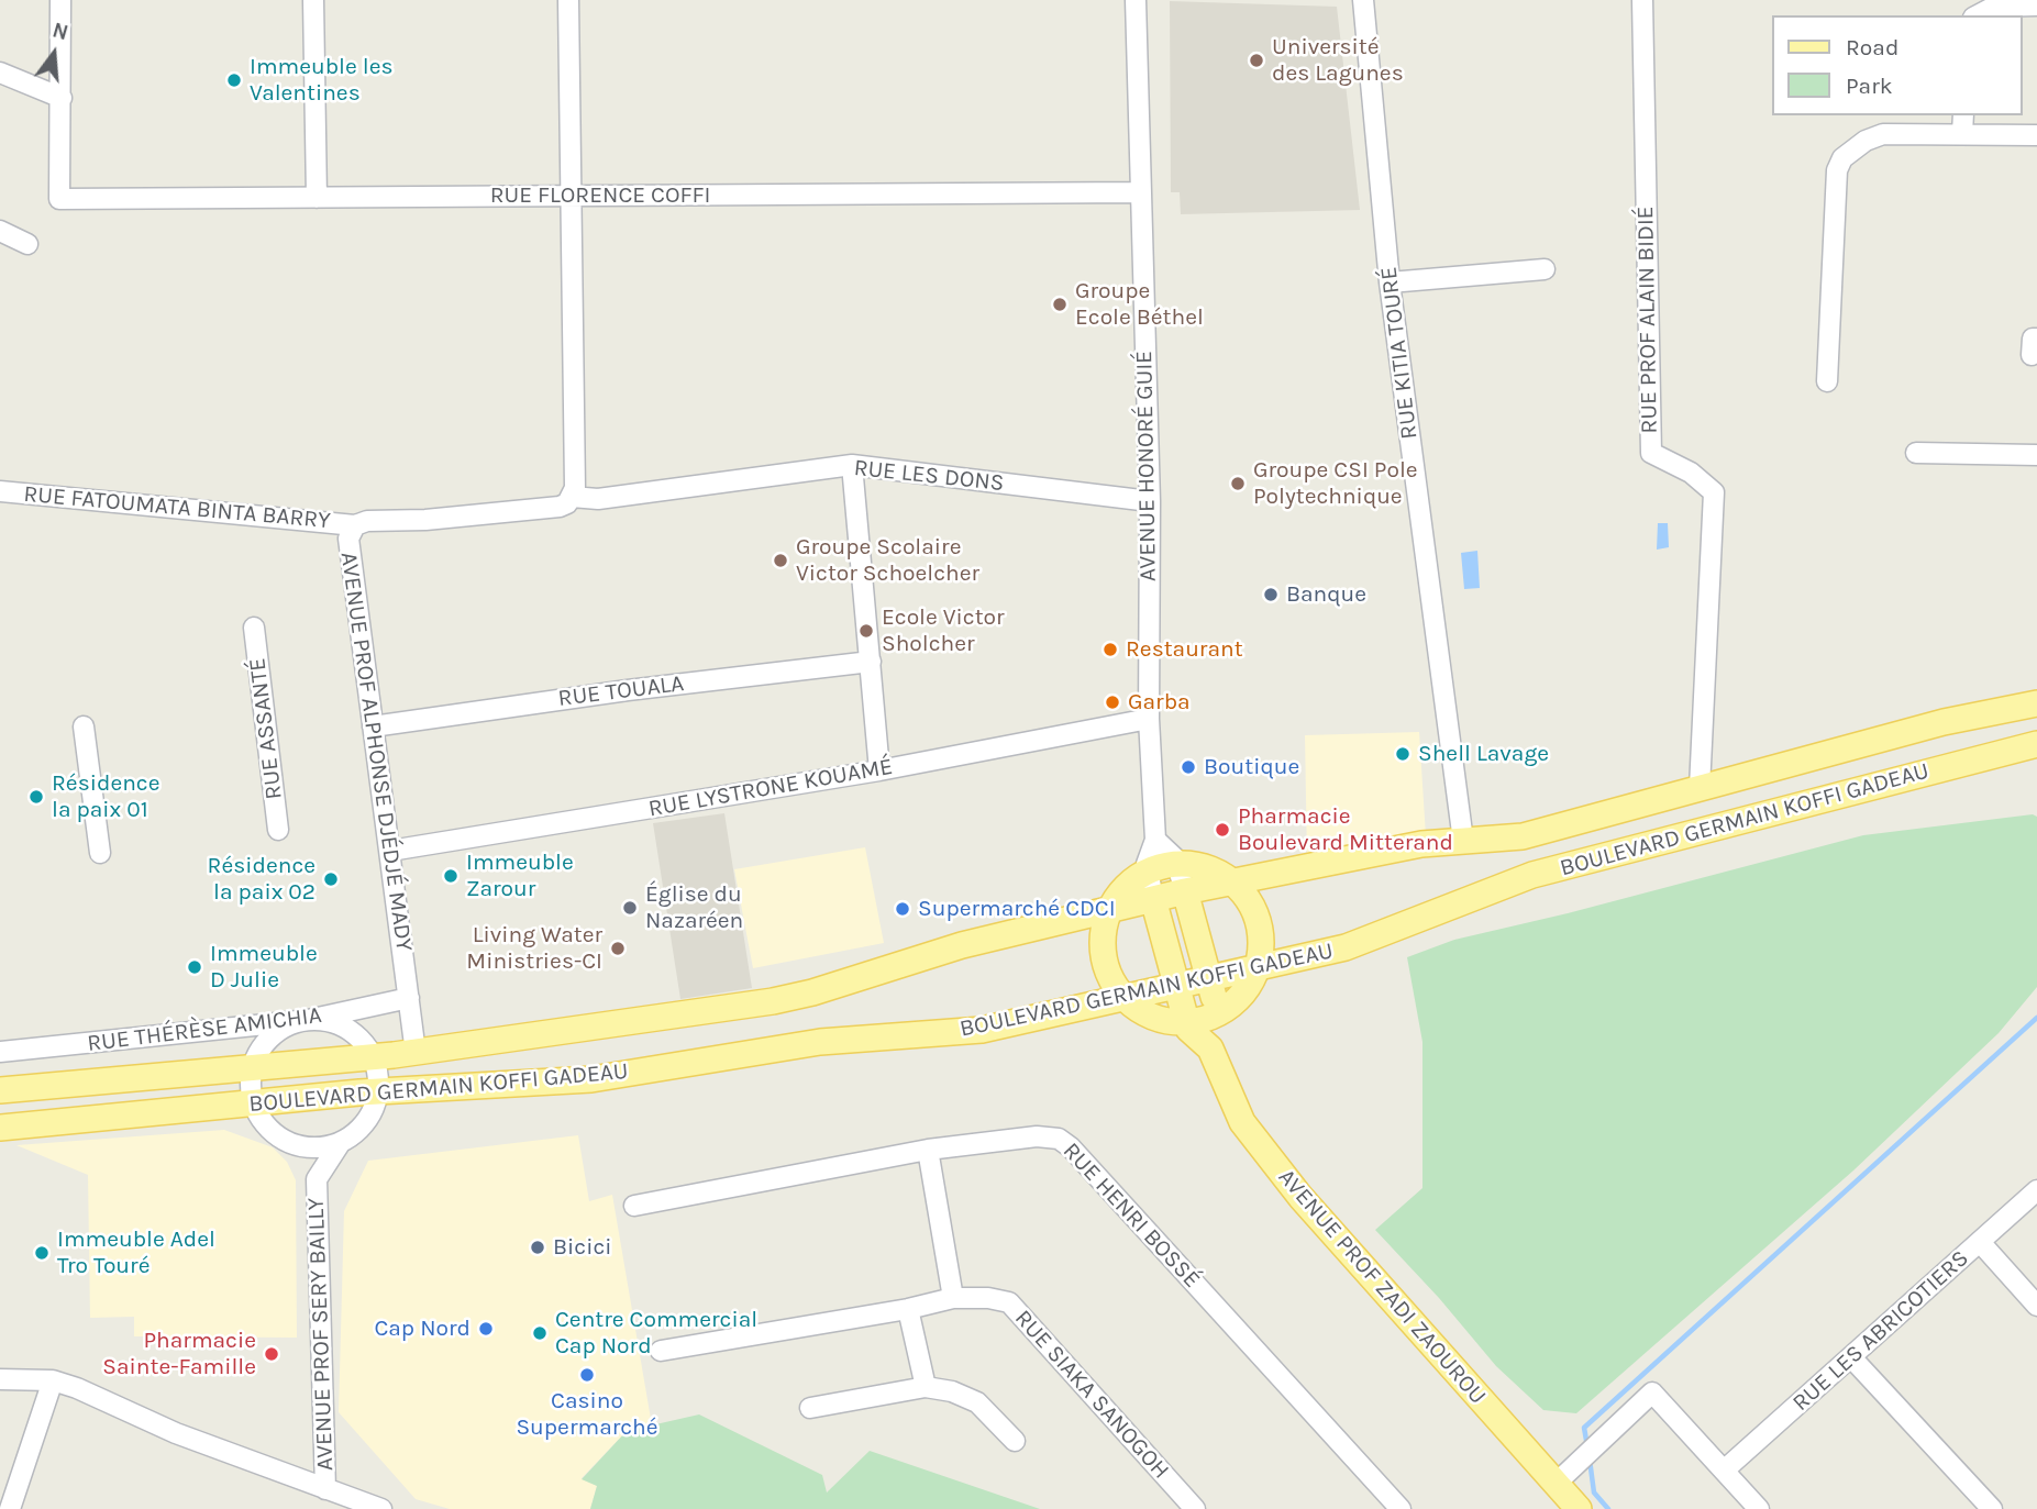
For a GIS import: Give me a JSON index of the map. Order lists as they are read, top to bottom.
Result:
{
  "streets": {
    "main road": ["BOULEVARD GERMAIN KOFFI GADEAU", "AVENUE PROF ZADI ZAOUROU"],
    "street": [
      "RUE FLORENCE COFFI",
      "RUE PROF ALAIN BIDIÉ",
      "RUE KITIA TOURÉ",
      "AVENUE HONORÉ GUIÉ",
      "RUE LES DONS",
      "RUE FATOUMATA BINTA BARRY",
      "RUE TOUALA",
      "RUE ASSANTÉ",
      "AVENUE PROF ALPHONSE DJÉDJÉ MADY",
      "RUE LYSTRONE KOUAMÉ",
      "RUE THÉRÈSE AMICHIA",
      "RUE HENRI BOSSÉ",
      "RUE LES ABRICOTIERS",
      "AVENUE PROF SERY BAILLY",
      "RUE SIAKA SANOGOH"
    ]
  },
  "crossings": [
    ["RUE FLORENCE COFFI", "AVENUE HONORÉ GUIÉ"],
    ["RUE PROF ALAIN BIDIÉ", "BOULEVARD GERMAIN KOFFI GADEAU"],
    ["RUE KITIA TOURÉ", "BOULEVARD GERMAIN KOFFI GADEAU"],
    ["AVENUE HONORÉ GUIÉ", "RUE LES DONS"],
    ["AVENUE HONORÉ GUIÉ", "RUE LYSTRONE KOUAMÉ"],
    ["AVENUE HONORÉ GUIÉ", "BOULEVARD GERMAIN KOFFI GADEAU"],
    ["RUE LES DONS", "AVENUE PROF ALPHONSE DJÉDJÉ MADY"],
    ["RUE FATOUMATA BINTA BARRY", "AVENUE PROF ALPHONSE DJÉDJÉ MADY"],
    ["RUE TOUALA", "AVENUE PROF ALPHONSE DJÉDJÉ MADY"],
    ["AVENUE PROF ALPHONSE DJÉDJÉ MADY", "RUE LYSTRONE KOUAMÉ"],
    ["AVENUE PROF ALPHONSE DJÉDJÉ MADY", "BOULEVARD GERMAIN KOFFI GADEAU"],
    ["AVENUE PROF ALPHONSE DJÉDJÉ MADY", "RUE THÉRÈSE AMICHIA"],
    ["BOULEVARD GERMAIN KOFFI GADEAU", "AVENUE PROF SERY BAILLY"]
  ],
  "places": [
    "Université des Lagunes",
    "Immeuble les Valentines",
    "Groupe Ecole Béthel",
    "Groupe CSI Pole Polytechnique",
    "Groupe Scolaire Victor Schoelcher",
    "Banque",
    "Ecole Victor Sholcher",
    "Restaurant",
    "Garba",
    "Shell Lavage",
    "Boutique",
    "Résidence la paix 01",
    "Pharmacie Boulevard Mitterand",
    "Immeuble Zarour",
    "Résidence la paix 02",
    "Église du Nazaréen",
    "Supermarché CDCI",
    "Living Water Ministries-CI",
    "Immeuble D Julie",
    "Bicici",
    "Immeuble Adel Tro Touré",
    "Cap Nord",
    "Centre Commercial Cap Nord",
    "Pharmacie Sainte-Famille",
    "Casino Supermarché"
  ],
  "legend": ["Road", "Park"],
  "north": "top"
}
